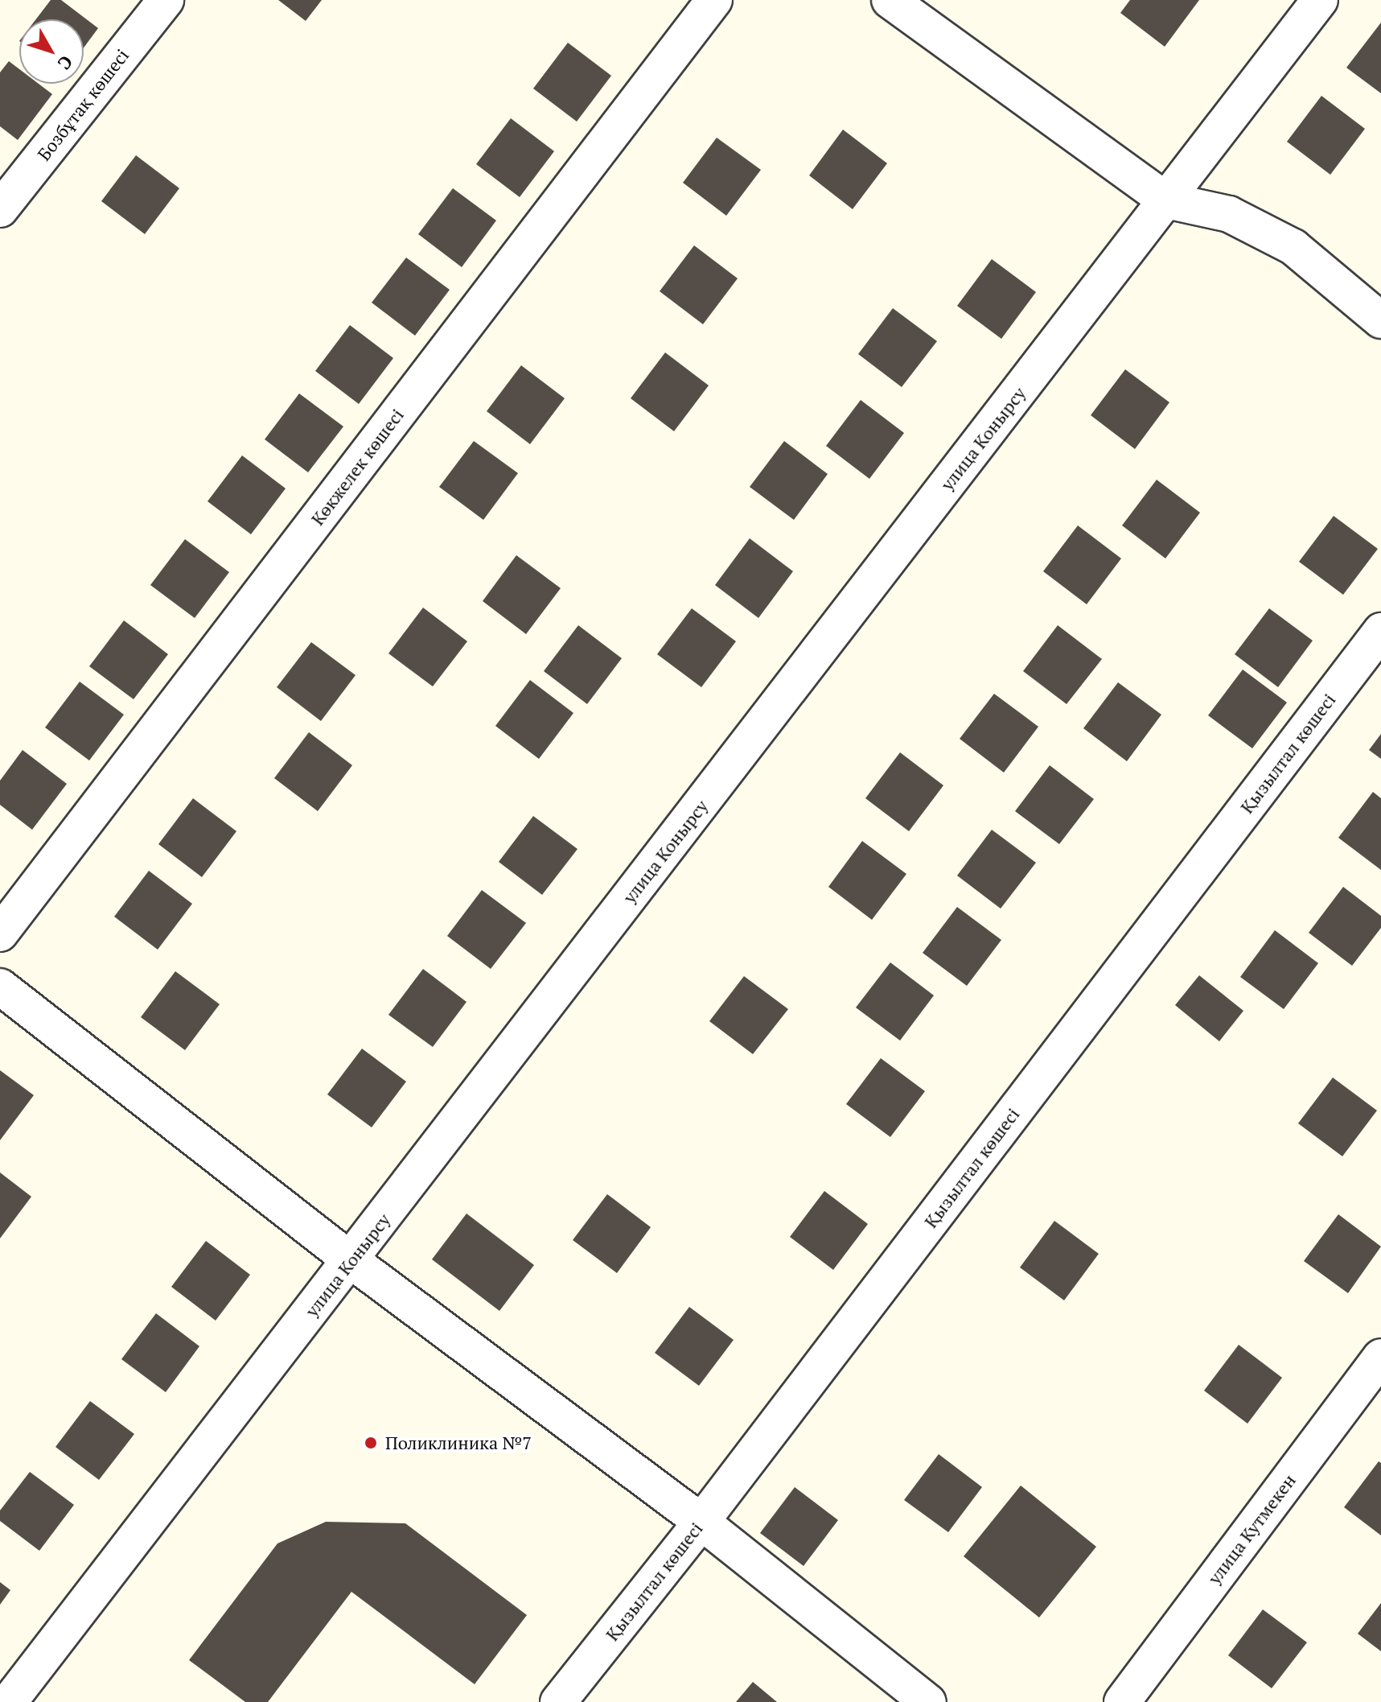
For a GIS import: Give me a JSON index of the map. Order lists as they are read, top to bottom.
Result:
{
  "streets": {
    "street": [
      "Бозбұтақ көшесі",
      "улица Конырсу",
      "Көкжелек көшесі",
      "Қызылтал көшесі",
      "улица Кутмекен"
    ]
  },
  "places": ["Поликлиника №7"],
  "north": "bottom right"
}
